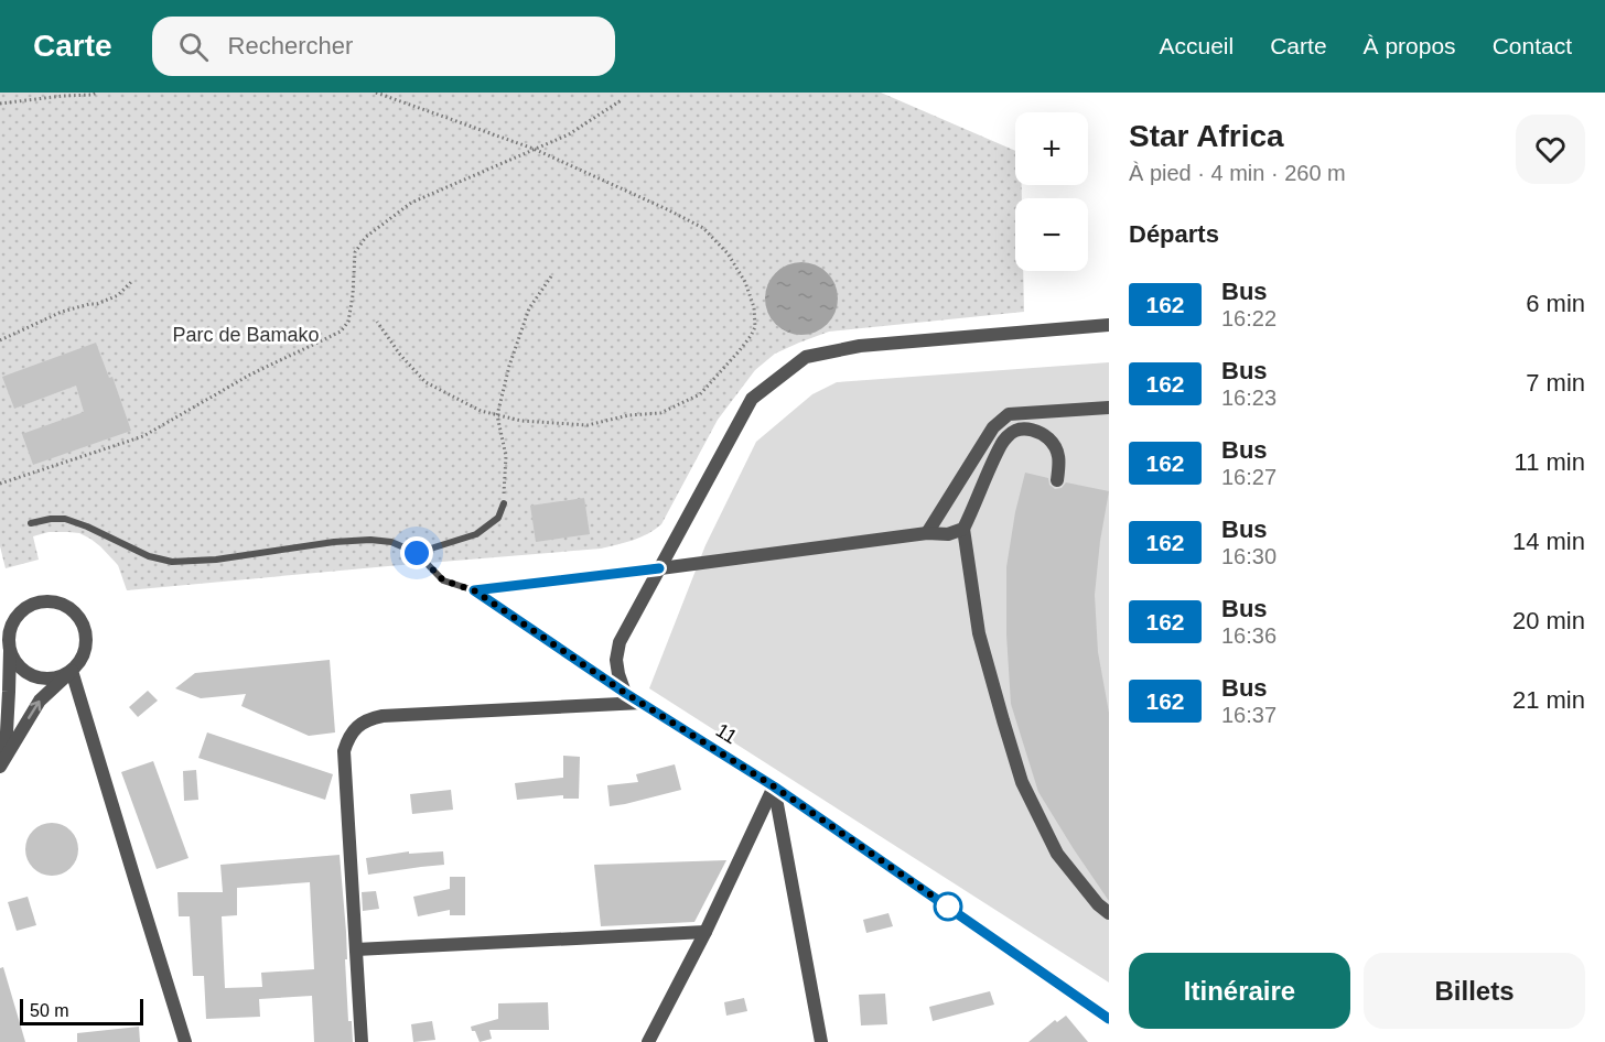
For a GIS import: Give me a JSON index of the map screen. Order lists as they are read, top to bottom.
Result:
{
  "streets": {
    "street": ["11"]
  },
  "parks": ["Parc de Bamako"],
  "lines": ["bus line 162"],
  "scale_bar": "50 m",
  "page": {
    "header": "Carte",
    "search": "Rechercher",
    "nav": [
      "Accueil",
      "Carte",
      "À propos",
      "Contact"
    ],
    "heading": [
      ["Star Africa", "À pied · 4 min · 260 m"],
      "Départs"
    ],
    "map_buttons": ["+", "−"],
    "list": [
      {
        "mark": "162",
        "name": "Bus",
        "note": "16:22",
        "value": "6 min"
      },
      {
        "mark": "162",
        "name": "Bus",
        "note": "16:23",
        "value": "7 min"
      },
      {
        "mark": "162",
        "name": "Bus",
        "note": "16:27",
        "value": "11 min"
      },
      {
        "mark": "162",
        "name": "Bus",
        "note": "16:30",
        "value": "14 min"
      },
      {
        "mark": "162",
        "name": "Bus",
        "note": "16:36",
        "value": "20 min"
      },
      {
        "mark": "162",
        "name": "Bus",
        "note": "16:37",
        "value": "21 min"
      }
    ],
    "buttons": ["Itinéraire", "Billets"],
    "scale": "50 m"
  }
}
